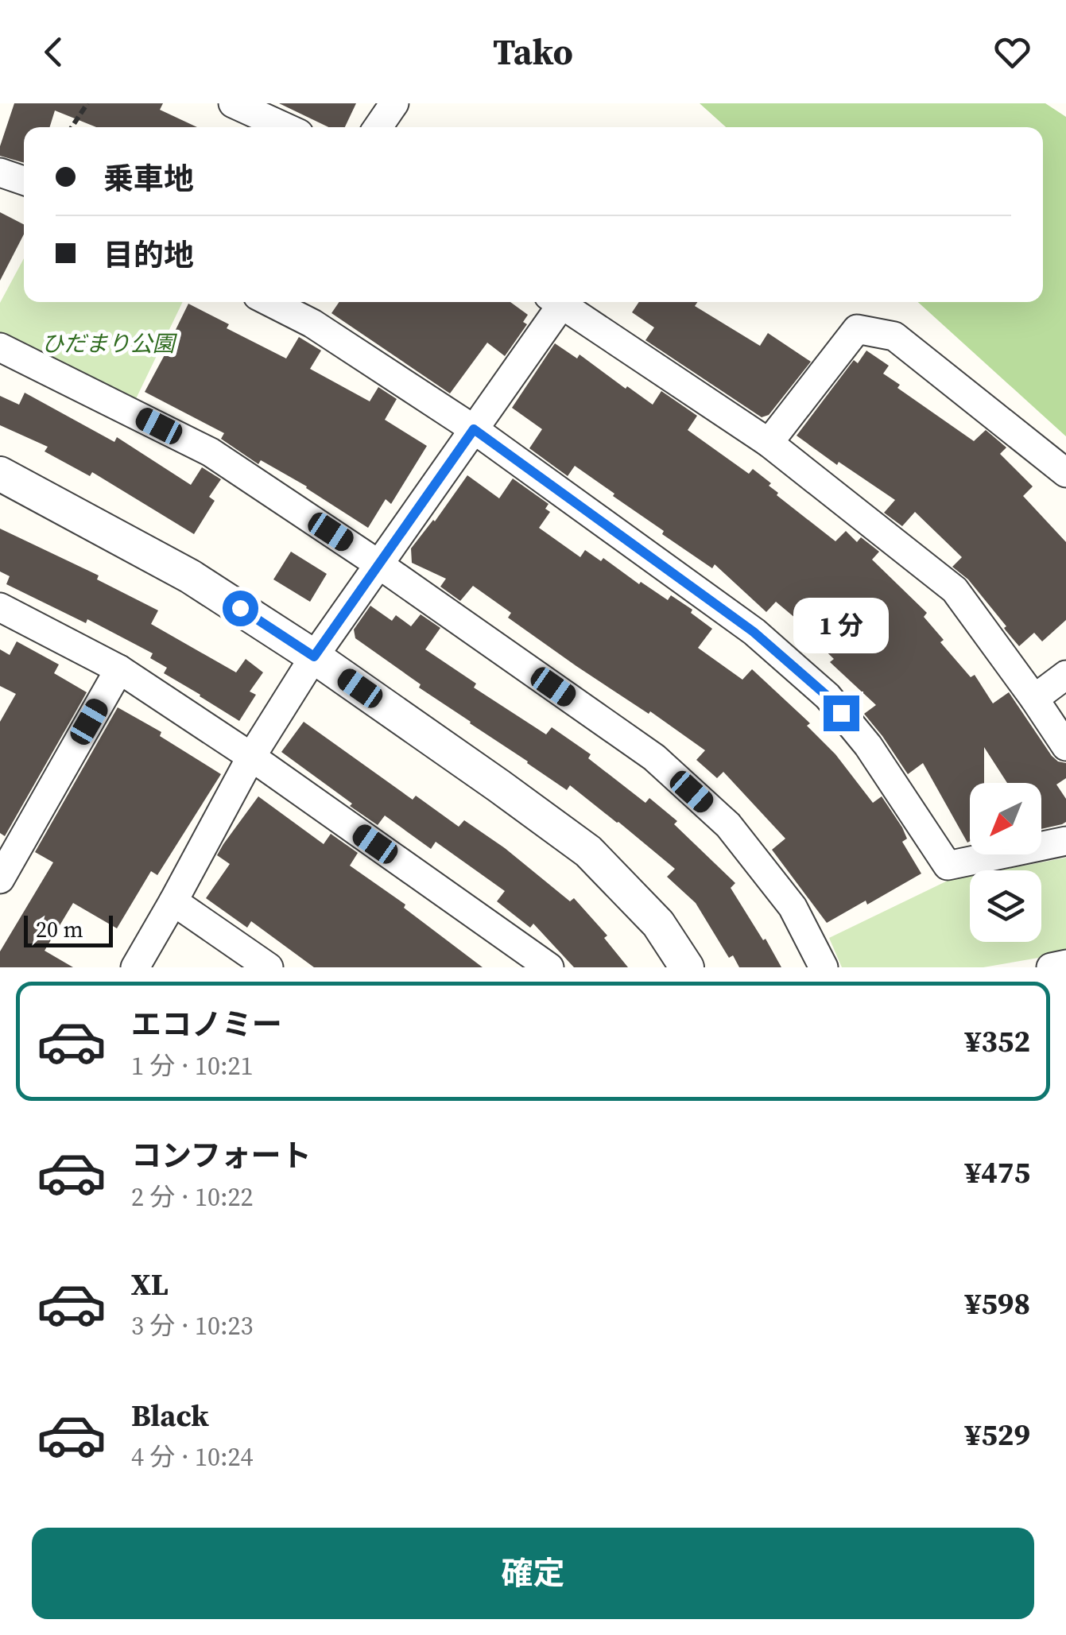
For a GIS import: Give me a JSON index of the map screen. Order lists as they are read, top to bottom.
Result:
{
  "parks": ["ひだまり公園"],
  "scale_bar": "20 m",
  "north": "bottom left",
  "page": {
    "header": "Tako",
    "banner": ["乗車地", "目的地"],
    "bubble": "1 分",
    "scale": "20 m",
    "list": [
      {
        "name": "エコノミー",
        "note": "1 分 · 10:21",
        "value": "¥352"
      },
      {
        "name": "コンフォート",
        "note": "2 分 · 10:22",
        "value": "¥475"
      },
      {
        "name": "XL",
        "note": "3 分 · 10:23",
        "value": "¥598"
      },
      {
        "name": "Black",
        "note": "4 分 · 10:24",
        "value": "¥529"
      }
    ],
    "buttons": "確定"
  }
}
